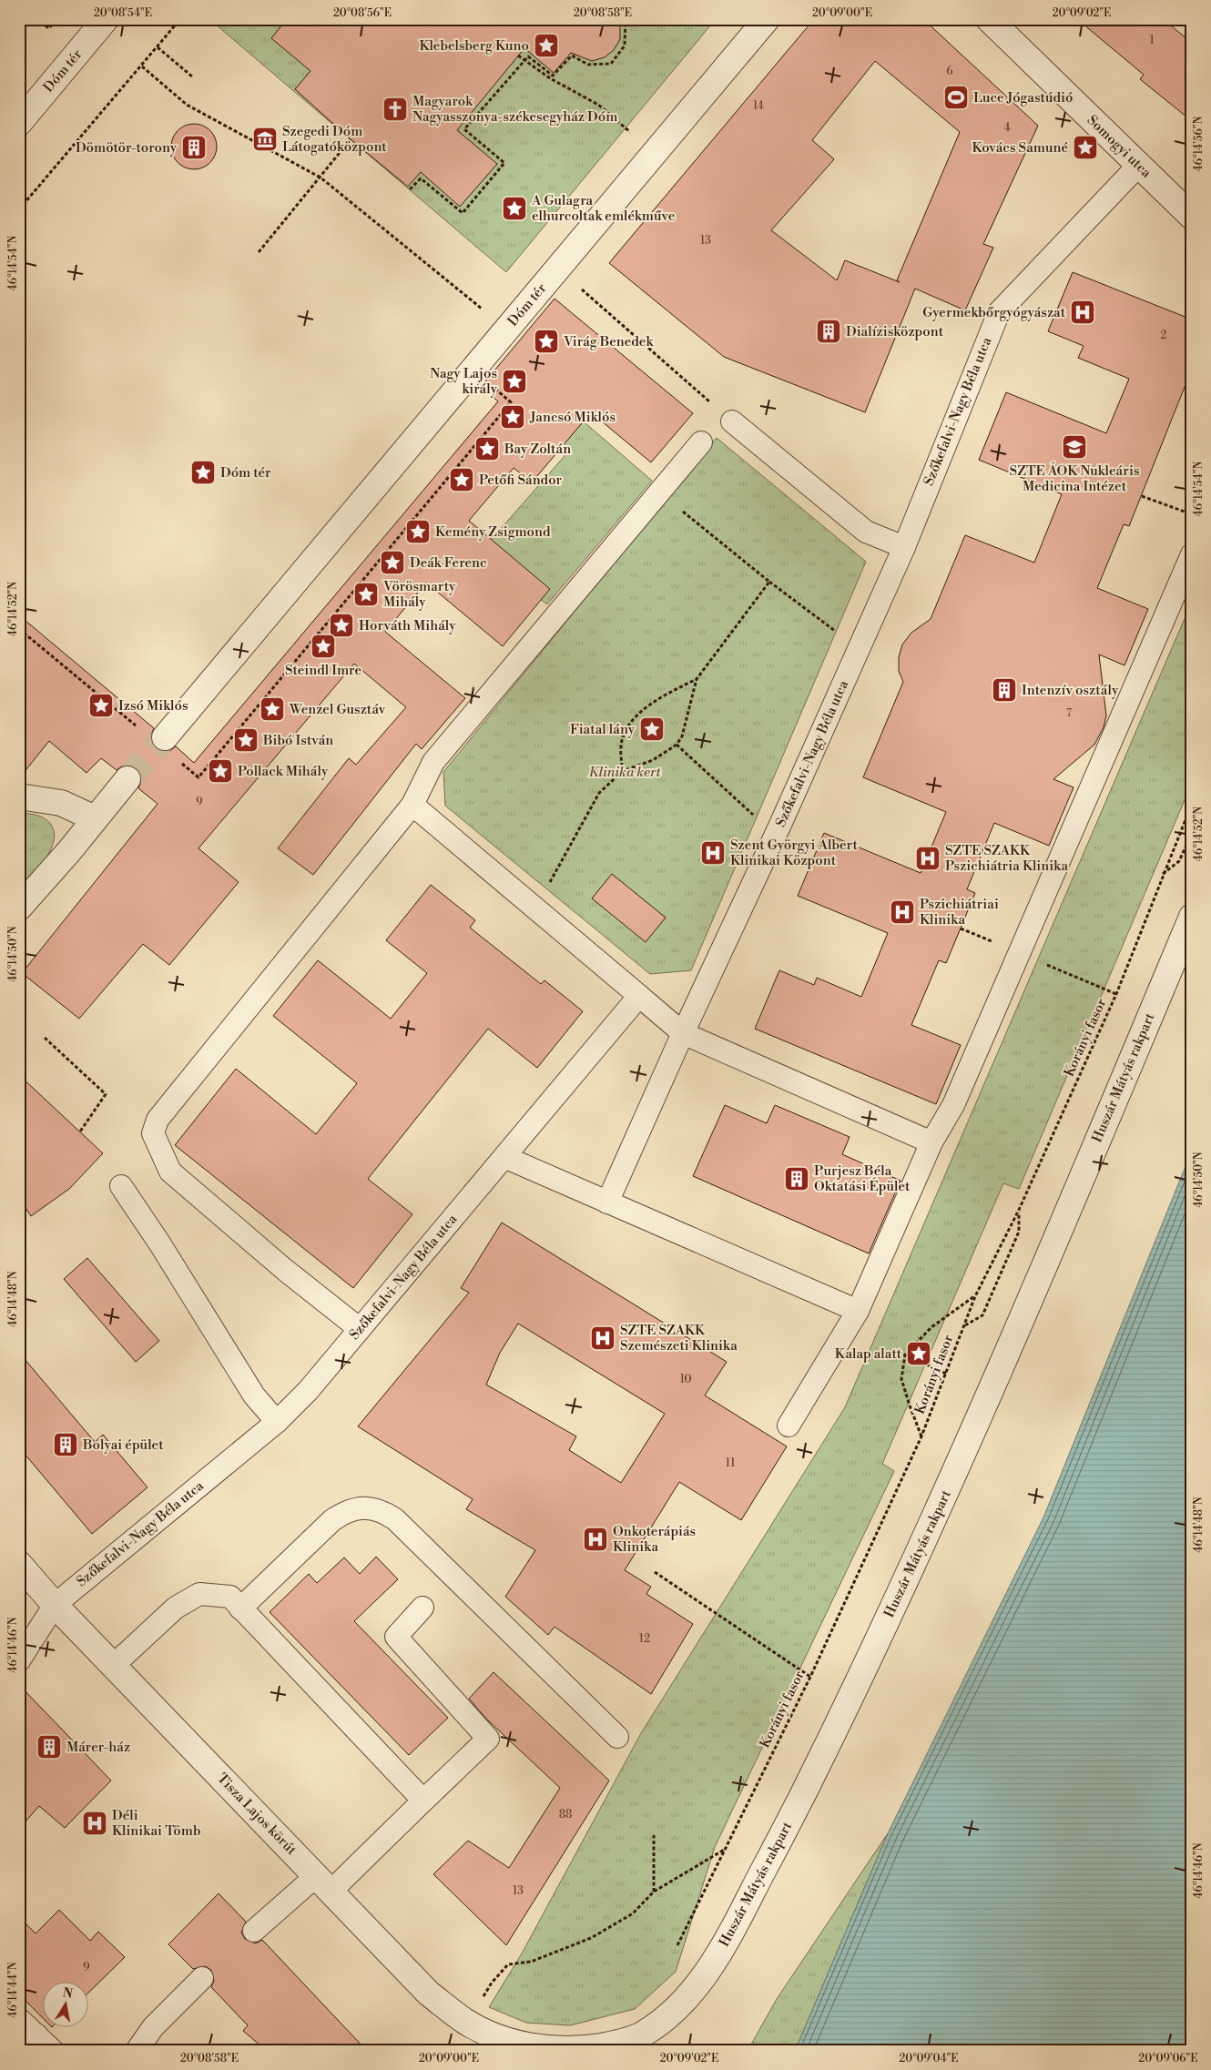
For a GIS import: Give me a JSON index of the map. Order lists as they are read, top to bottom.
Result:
{
  "streets": {
    "street": [
      "Dóm tér",
      "Somogyi utca",
      "Huszár Mátyás rakpart",
      "Tisza Lajos körút"
    ],
    "lane": ["Szőkefalvi-Nagy Béla utca"],
    "path": ["Korányi fasor"]
  },
  "crossings": [
    ["Somogyi utca", "Szőkefalvi-Nagy Béla utca"],
    ["Szőkefalvi-Nagy Béla utca", "Tisza Lajos körút"],
    ["Huszár Mátyás rakpart", "Tisza Lajos körút"]
  ],
  "parks": ["Klinika kert"],
  "places": {
    "place": [
      "Klebelsberg Kuno",
      "Kovács Samuné",
      "A Gulagra elhurcoltak emlékműve",
      "Virág Benedek",
      "Nagy Lajos király",
      "Jancsó Miklós",
      "Bay Zoltán",
      "Dóm tér",
      "Petőfi Sándor",
      "Kemény Zsigmond",
      "Deák Ferenc",
      "Vörösmarty Mihály",
      "Horváth Mihály",
      "Steindl Imre",
      "Izsó Miklós",
      "Wenzel Gusztáv",
      "Fiatal lány",
      "Bibó István",
      "Pollack Mihály",
      "Kalap alatt"
    ],
    "sports": ["Luce Jógastúdió"],
    "church": ["Magyarok Nagyasszonya-székesegyház Dóm"],
    "museum": ["Szegedi Dóm Látogatóközpont"],
    "building": [
      "Dömötör-torony",
      "Dialízisközpont",
      "Intenzív osztály",
      "Purjesz Béla Oktatási Épület",
      "Bolyai épület",
      "Márer-ház"
    ],
    "hospital": [
      "Gyermekbőrgyógyászat",
      "Szent Györgyi Albert Klinikai Központ",
      "SZTE SZAKK Pszichiátria Klinika",
      "Pszichiátriai Klinika",
      "SZTE SZAKK Szemészeti Klinika",
      "Onkoterápiás Klinika",
      "Déli Klinikai Tömb"
    ],
    "school or university": ["SZTE ÁOK Nukleáris Medicina Intézet"]
  },
  "house_numbers": [
    "1",
    "6",
    "14",
    "4",
    "13",
    "2",
    "7",
    "9",
    "10",
    "11",
    "12",
    "88",
    "13",
    "9"
  ],
  "north": "top",
  "coordinates": [
    "20°08'54\"E",
    "20°08'56\"E",
    "20°08'58\"E",
    "20°09'00\"E",
    "20°09'02\"E",
    "46°14'56\"N",
    "46°14'54\"N",
    "46°14'52\"N",
    "46°14'50\"N",
    "46°14'48\"N",
    "46°14'46\"N",
    "46°14'44\"N",
    "20°09'04\"E",
    "20°09'06\"E"
  ]
}
